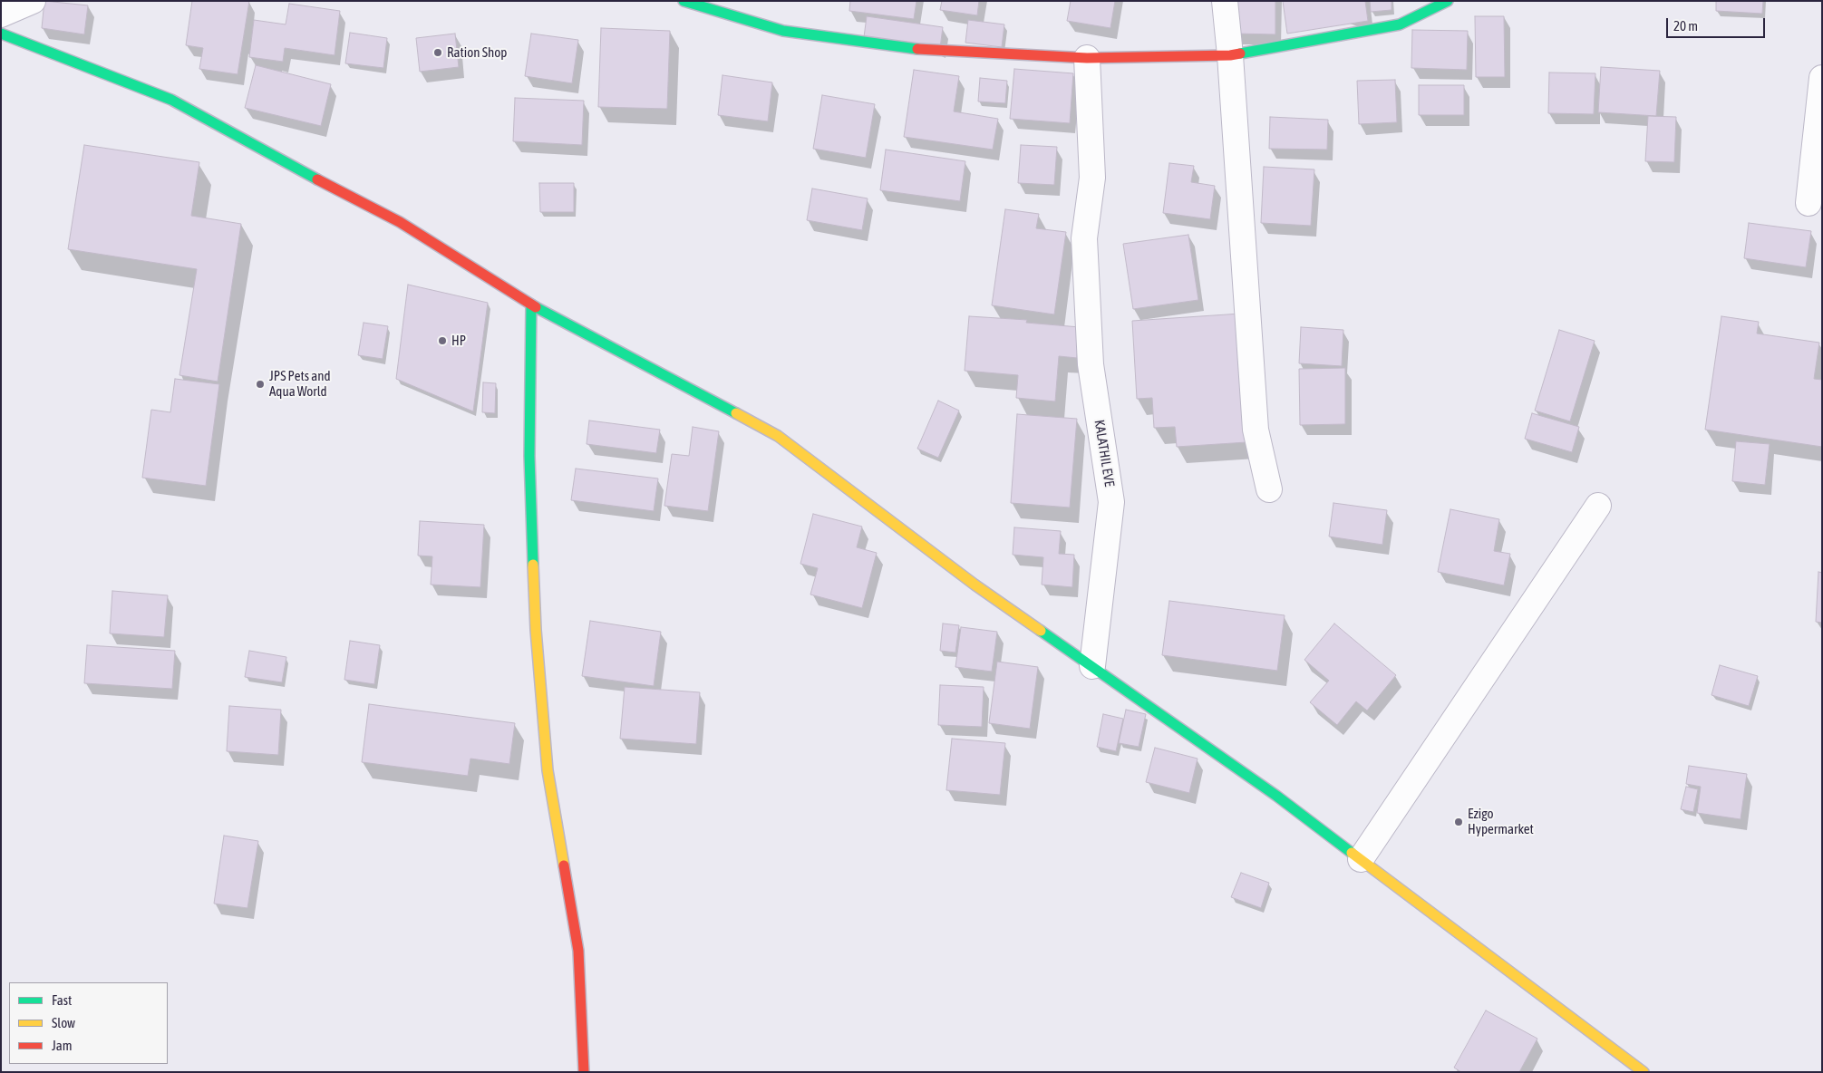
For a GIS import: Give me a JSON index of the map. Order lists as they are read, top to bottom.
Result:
{
  "streets": {
    "street": ["KALATHIL EVE"]
  },
  "places": [
    "Ration Shop",
    "HP",
    "JPS Pets and Aqua World",
    "Ezigo Hypermarket"
  ],
  "legend": ["Fast", "Slow", "Jam"],
  "scale_bar": "20 m"
}
